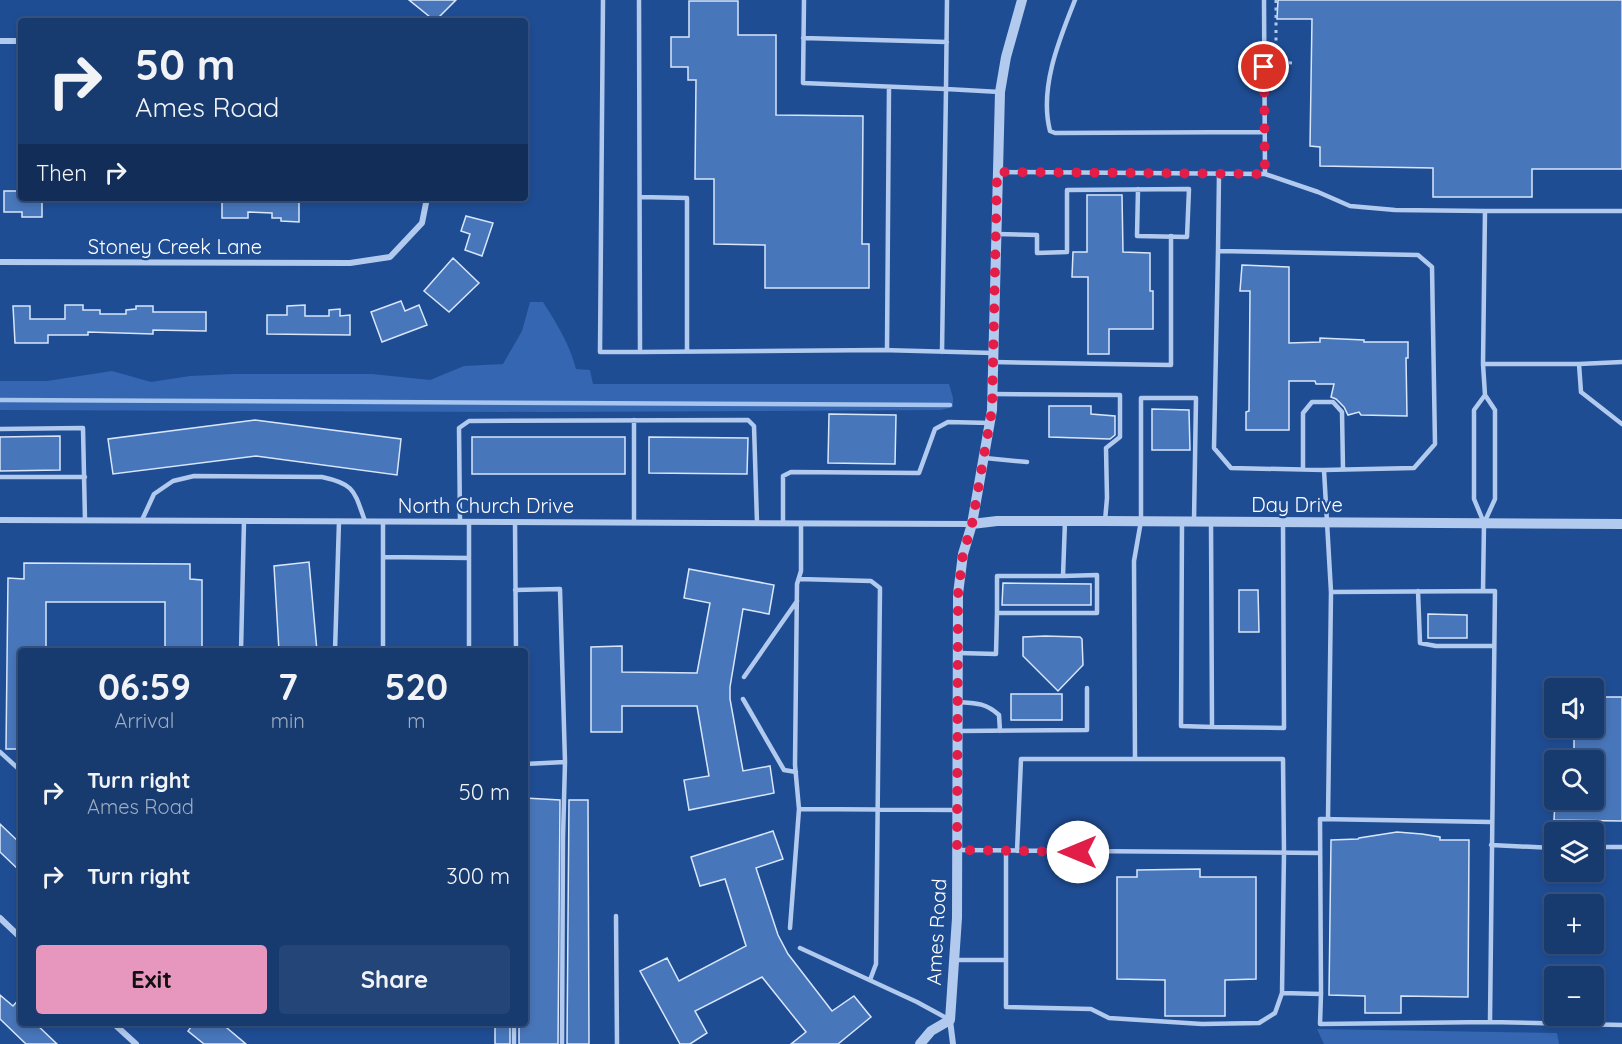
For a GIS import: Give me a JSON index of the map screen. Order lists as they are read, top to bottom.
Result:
{
  "streets": {
    "street": [
      "Stoney Creek Lane",
      "Day Drive",
      "North Church Drive",
      "Ames Road"
    ]
  },
  "crossings": [
    ["Day Drive", "North Church Drive"],
    ["Day Drive", "Ames Road"],
    ["North Church Drive", "Ames Road"]
  ],
  "page": {
    "turn": ["50 m", "Ames Road"],
    "then": "Then",
    "eta": [
      "06:59",
      "Arrival",
      "7",
      "min",
      "520",
      "m"
    ],
    "map_buttons": ["+", "−"],
    "list": [
      {
        "name": "Turn right",
        "note": "Ames Road",
        "value": "50 m"
      },
      {
        "name": "Turn right",
        "value": "300 m"
      }
    ],
    "buttons": ["Exit", "Share"]
  }
}
